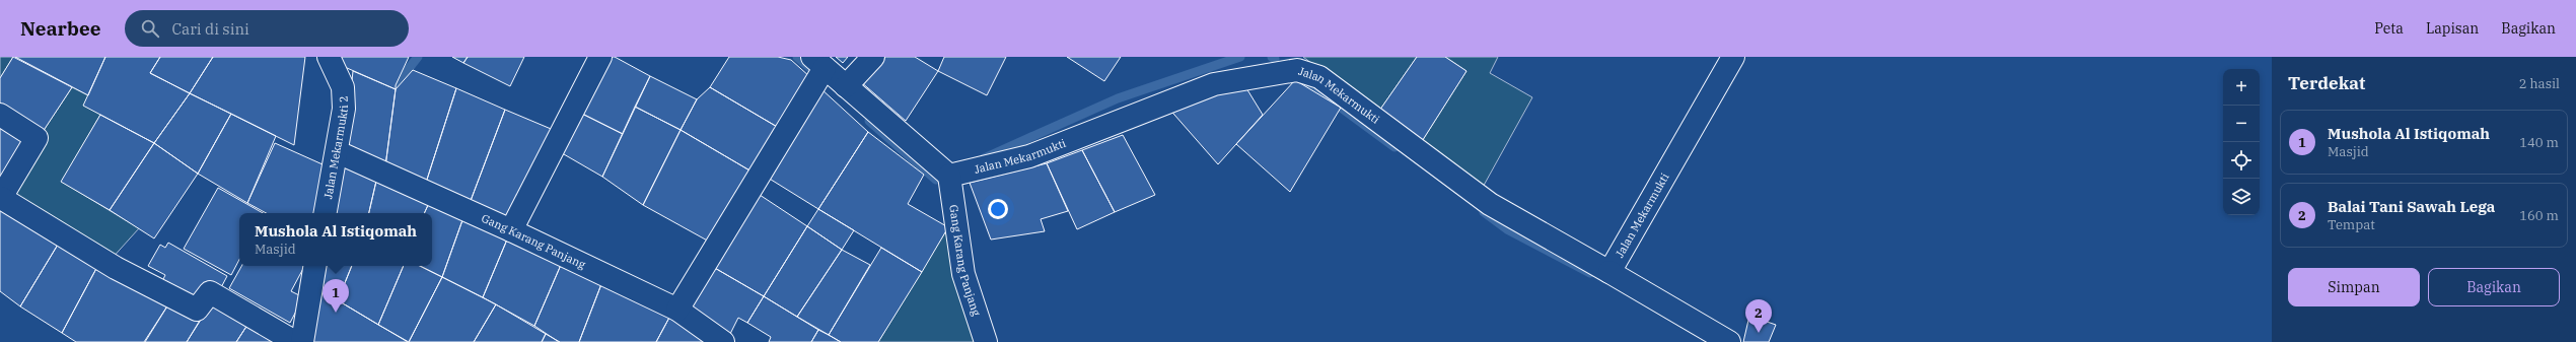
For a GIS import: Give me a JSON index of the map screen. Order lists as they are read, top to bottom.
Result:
{
  "streets": {
    "street": ["Jalan Mekarmukti", "Jalan Mekarmukti 2", "Gang Karang Panjang"]
  },
  "crossings": [
    ["Jalan Mekarmukti", "Gang Karang Panjang"],
    ["Jalan Mekarmukti 2", "Gang Karang Panjang"]
  ],
  "page": {
    "header": "Nearbee",
    "search": "Cari di sini",
    "nav": ["Peta", "Lapisan", "Bagikan"],
    "heading": ["Terdekat", "2 hasil"],
    "map_buttons": ["+", "−"],
    "list": [
      {
        "mark": "1",
        "name": "Mushola Al Istiqomah",
        "note": "Masjid",
        "value": "140 m"
      },
      {
        "mark": "2",
        "name": "Balai Tani Sawah Lega",
        "note": "Tempat",
        "value": "160 m"
      }
    ],
    "popup": ["Mushola Al Istiqomah", "Masjid"],
    "buttons": ["Simpan", "Bagikan"],
    "pins": ["1", "2"]
  }
}
